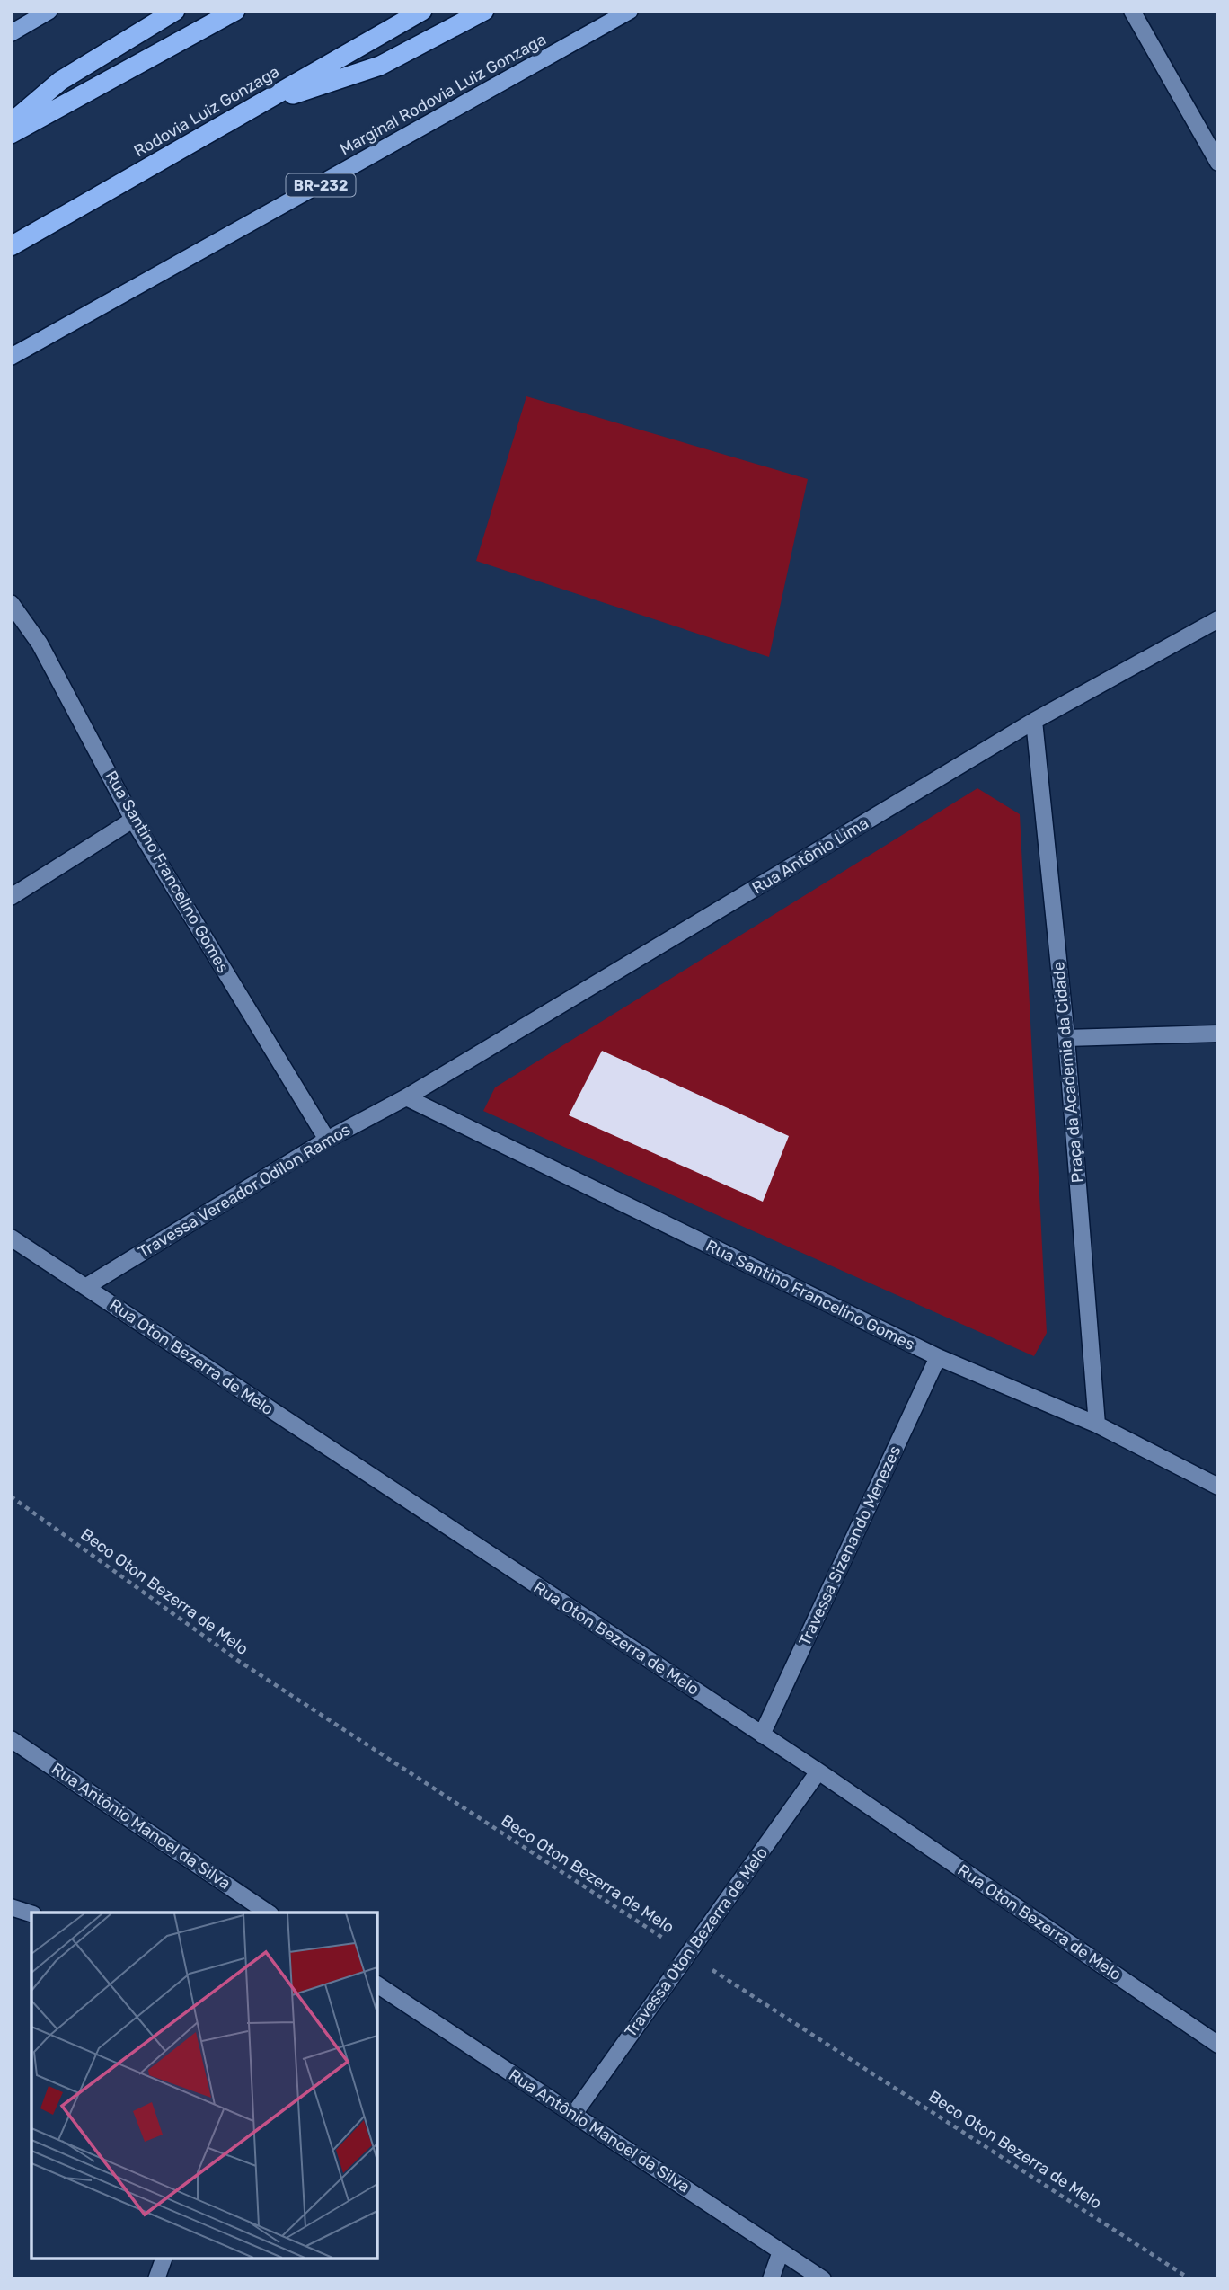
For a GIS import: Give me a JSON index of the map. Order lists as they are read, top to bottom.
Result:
{
  "streets": {
    "highway": ["Rodovia Luiz Gonzaga"],
    "main road": ["Marginal Rodovia Luiz Gonzaga", "BR-232"],
    "street": [
      "Rua Antônio Lima",
      "Rua Santino Francelino Gomes",
      "Praça da Academia da Cidade",
      "Travessa Vereador Odilon Ramos",
      "Rua Oton Bezerra de Melo",
      "Travessa Sizenando Menezes",
      "Rua Antônio Manoel da Silva",
      "Travessa Oton Bezerra de Melo"
    ],
    "path": ["Beco Oton Bezerra de Melo"]
  },
  "crossings": [
    ["Rua Antônio Lima", "Rua Santino Francelino Gomes"],
    ["Rua Antônio Lima", "Praça da Academia da Cidade"],
    ["Rua Antônio Lima", "Travessa Vereador Odilon Ramos"],
    ["Rua Santino Francelino Gomes", "Praça da Academia da Cidade"],
    ["Rua Santino Francelino Gomes", "Travessa Vereador Odilon Ramos"],
    ["Rua Santino Francelino Gomes", "Travessa Sizenando Menezes"],
    ["Travessa Vereador Odilon Ramos", "Rua Oton Bezerra de Melo"],
    ["Rua Oton Bezerra de Melo", "Travessa Sizenando Menezes"],
    ["Rua Oton Bezerra de Melo", "Travessa Oton Bezerra de Melo"],
    ["Beco Oton Bezerra de Melo", "Travessa Oton Bezerra de Melo"],
    ["Rua Antônio Manoel da Silva", "Travessa Oton Bezerra de Melo"]
  ]
}
